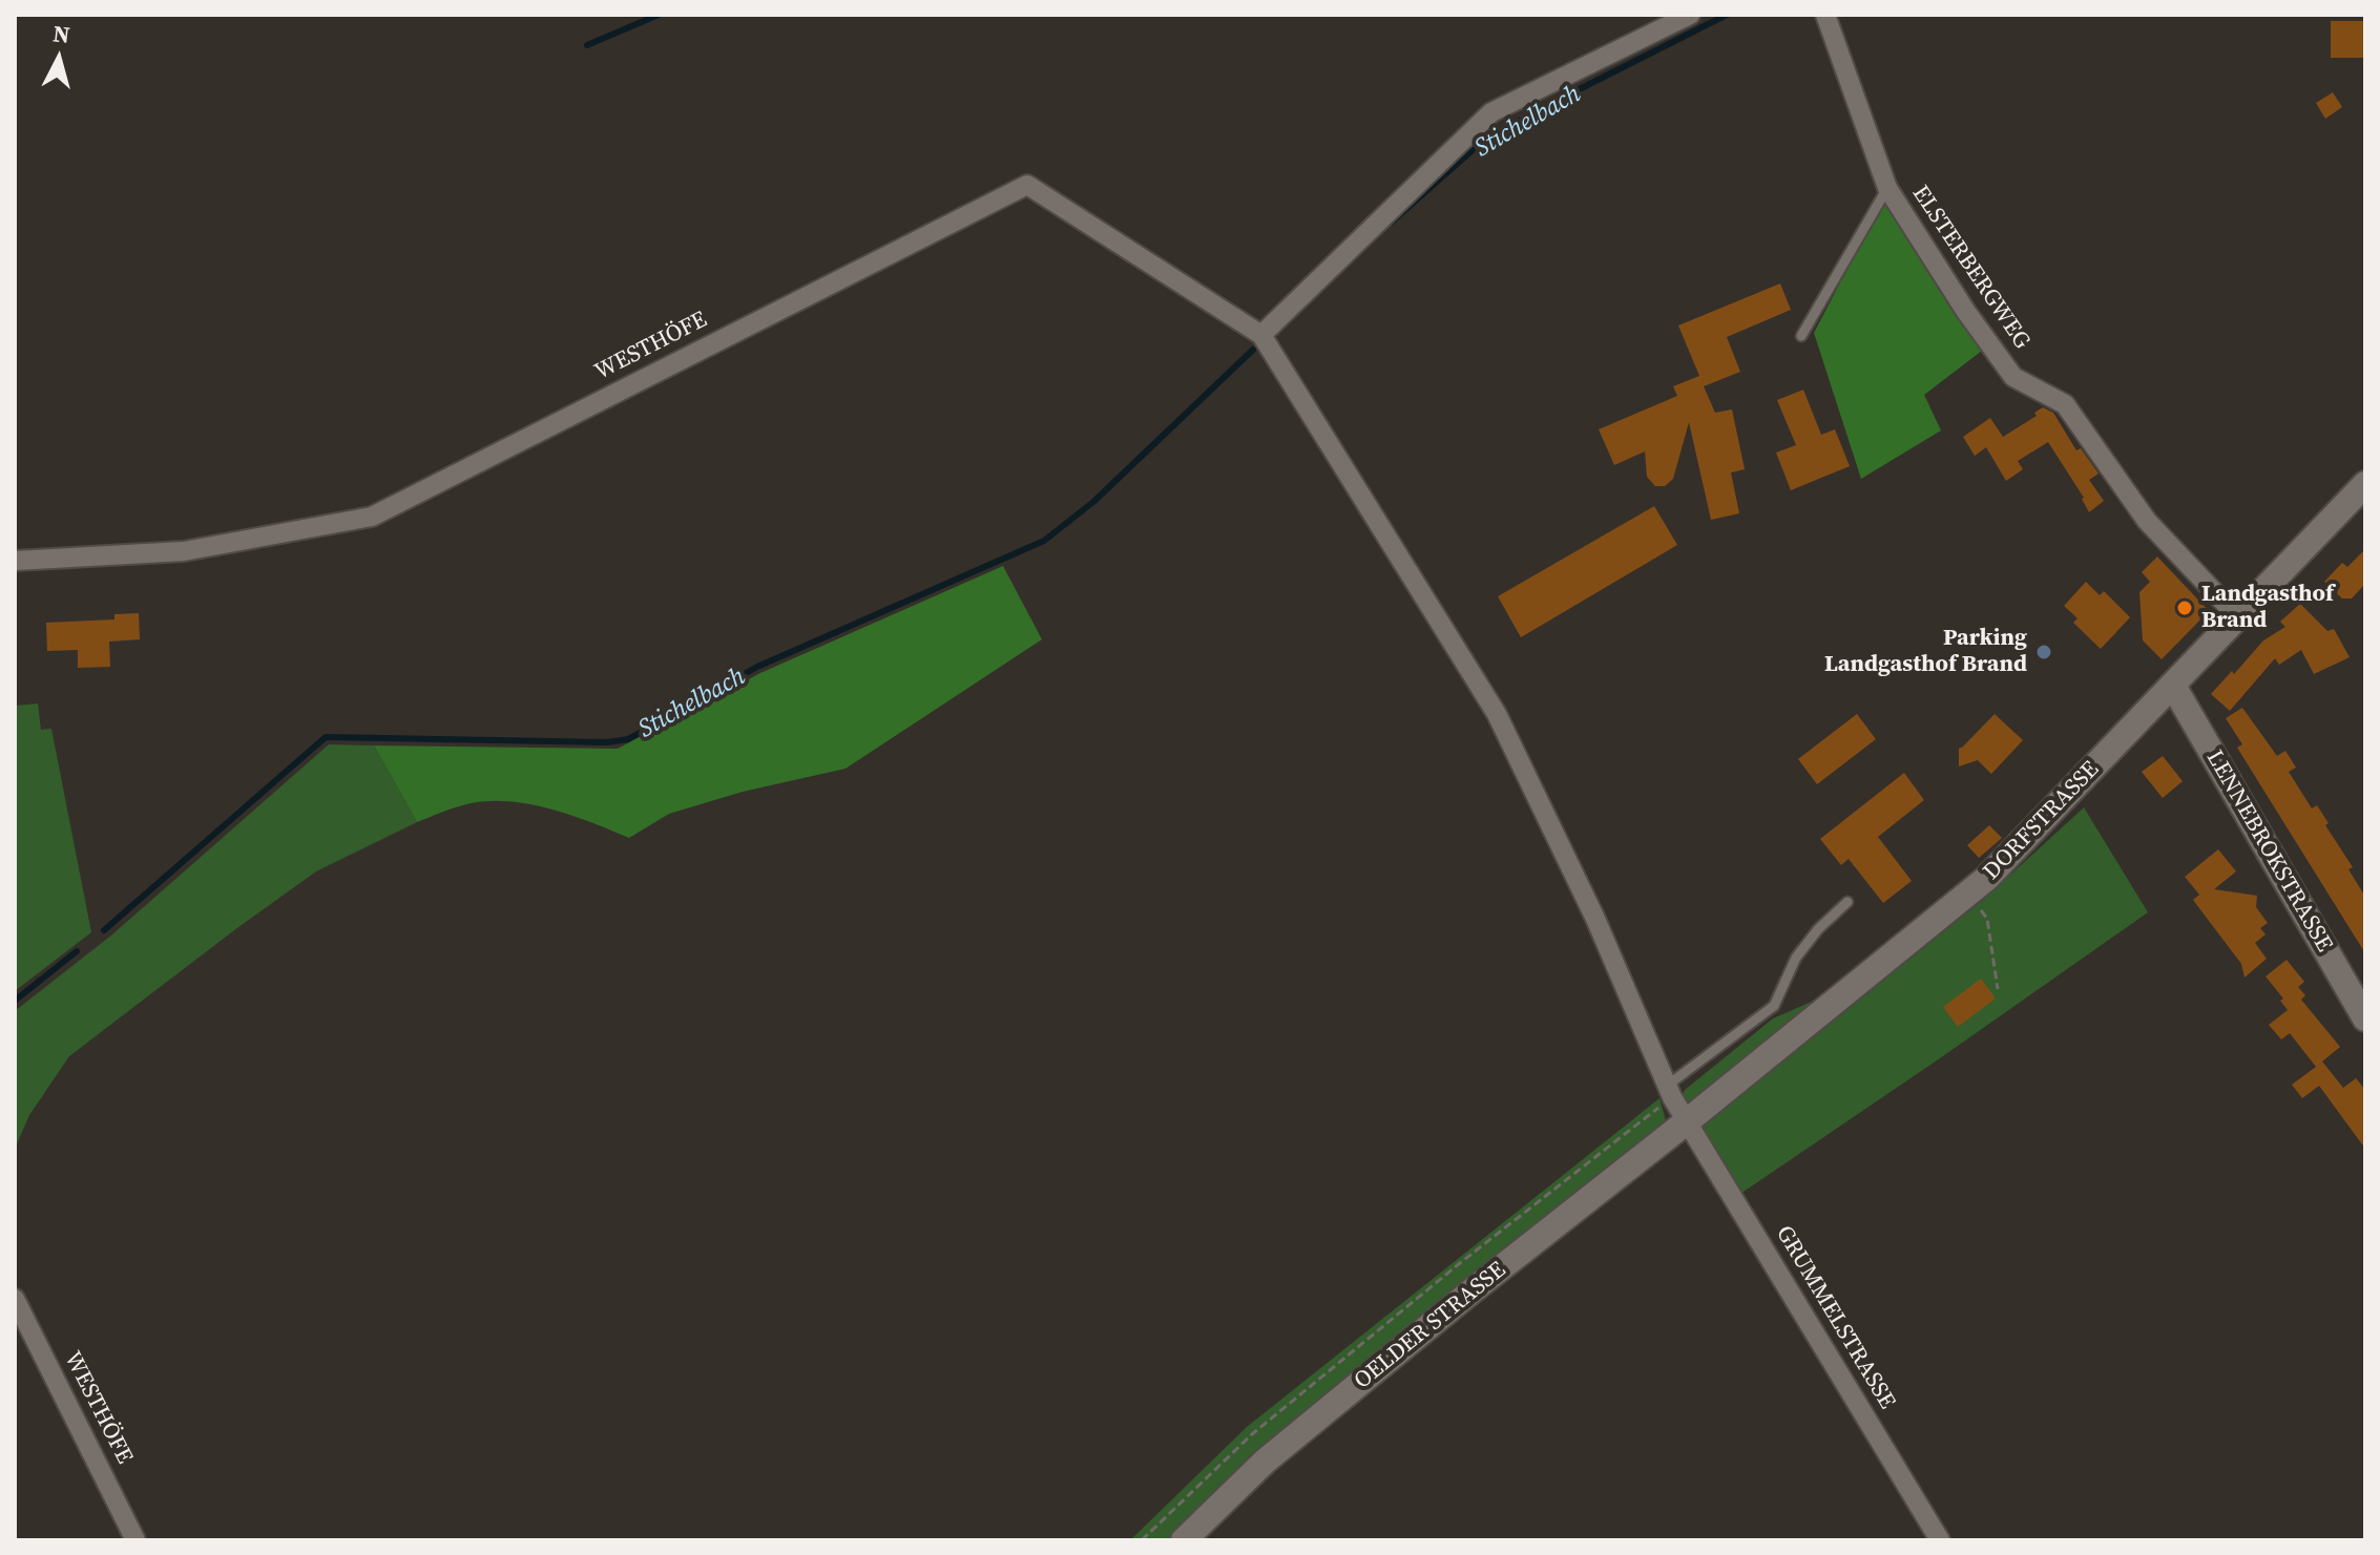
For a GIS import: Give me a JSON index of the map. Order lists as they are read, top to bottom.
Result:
{
  "streets": {
    "street": [
      "ELSTERBERGWEG",
      "WESTHÖFE",
      "DORFSTRASSE",
      "LENNEBROKSTRASSE",
      "GRUMMELSTRASSE",
      "OELDER STRASSE"
    ]
  },
  "crossings": [
    ["ELSTERBERGWEG", "DORFSTRASSE"],
    ["WESTHÖFE", "GRUMMELSTRASSE"],
    ["DORFSTRASSE", "LENNEBROKSTRASSE"],
    ["DORFSTRASSE", "GRUMMELSTRASSE"],
    ["DORFSTRASSE", "OELDER STRASSE"],
    ["GRUMMELSTRASSE", "OELDER STRASSE"]
  ],
  "water": ["Stichelbach"],
  "places": ["Landgasthof Brand", "Parking Landgasthof Brand"],
  "north": "top"
}
